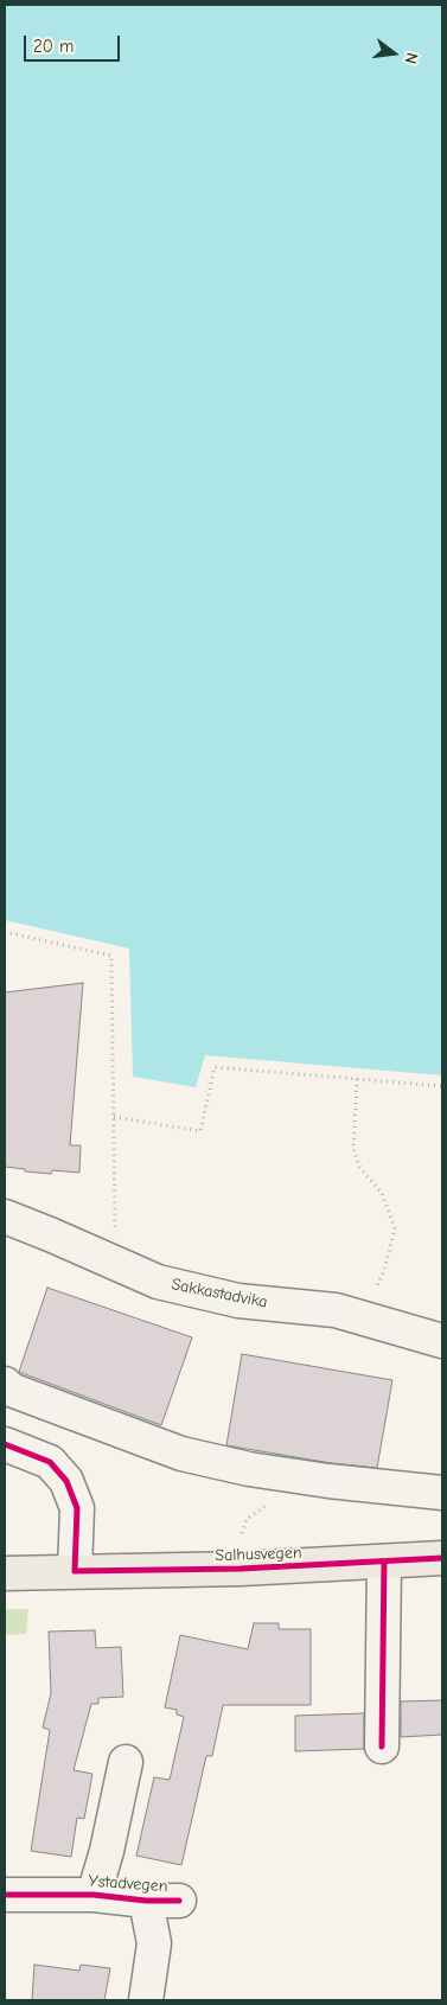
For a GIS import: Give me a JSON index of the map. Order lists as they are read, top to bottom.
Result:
{
  "streets": {
    "main road": ["Salhusvegen"],
    "street": ["Sakkastadvika", "Ystadvegen"]
  },
  "scale_bar": "20 m",
  "north": "right"
}
